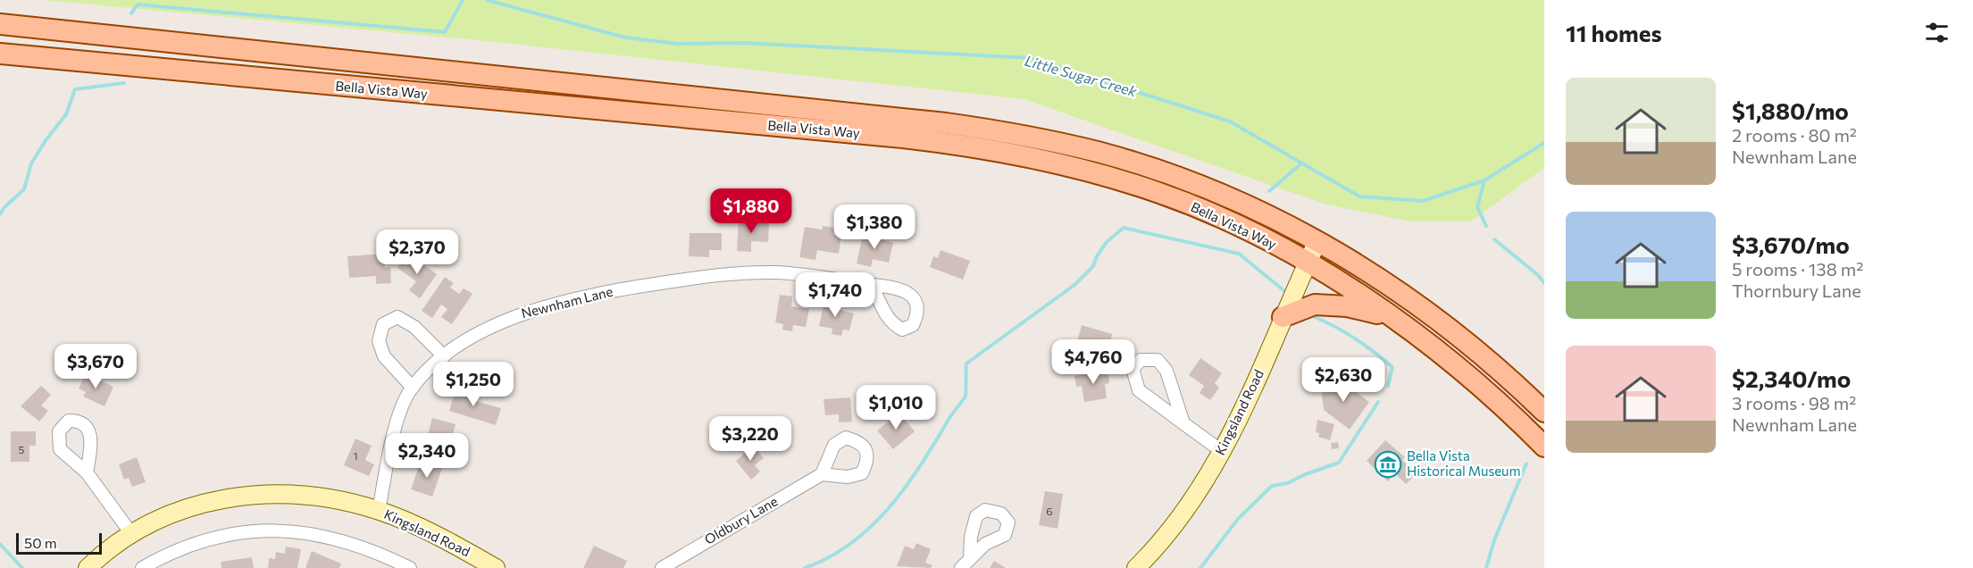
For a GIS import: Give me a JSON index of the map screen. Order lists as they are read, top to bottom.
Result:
{
  "streets": {
    "main road": ["Bella Vista Way"],
    "street": ["Newnham Lane", "Kingsland Road", "Oldbury Lane"]
  },
  "crossings": [
    ["Bella Vista Way", "Kingsland Road"],
    ["Newnham Lane", "Kingsland Road"]
  ],
  "water": ["Little Sugar Creek"],
  "places": {
    "museum": ["Bella Vista Historical Museum"]
  },
  "house_numbers": ["5", "1", "6"],
  "scale_bar": "50 m",
  "page": {
    "heading": "11 homes",
    "list": [
      {
        "name": "$1,880/mo",
        "note": "2 rooms · 80 m² · Newnham Lane"
      },
      {
        "name": "$3,670/mo",
        "note": "5 rooms · 138 m² · Thornbury Lane"
      },
      {
        "name": "$2,340/mo",
        "note": "3 rooms · 98 m² · Newnham Lane"
      }
    ],
    "price": [
      "$1,880",
      "$1,380",
      "$2,370",
      "$1,740",
      "$4,760",
      "$3,670",
      "$2,630",
      "$1,250",
      "$1,010",
      "$3,220",
      "$2,340"
    ],
    "scale": "50 m"
  }
}
